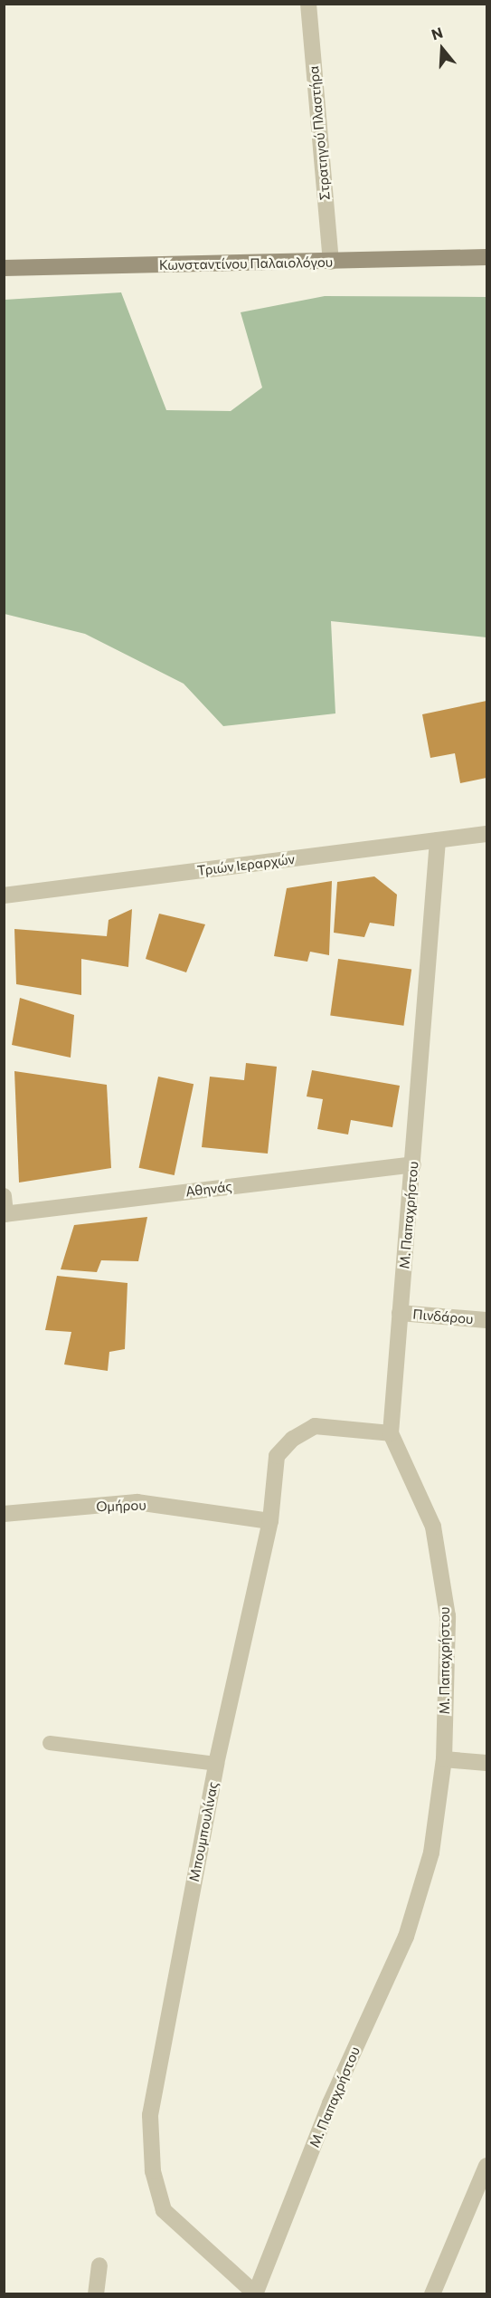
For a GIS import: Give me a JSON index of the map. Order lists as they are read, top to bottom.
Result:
{
  "streets": {
    "street": [
      "Στρατηγού Πλαστήρα",
      "Κωνσταντίνου Παλαιολόγου",
      "Τριών Ιεραρχών",
      "Αθηνάς",
      "Μ. Παπαχρήστου",
      "Πινδάρου",
      "Ομήρου",
      "Μπουμπουλίνας"
    ]
  },
  "crossings": [
    ["Στρατηγού Πλαστήρα", "Κωνσταντίνου Παλαιολόγου"],
    ["Τριών Ιεραρχών", "Μ. Παπαχρήστου"],
    ["Αθηνάς", "Μ. Παπαχρήστου"],
    ["Μ. Παπαχρήστου", "Πινδάρου"],
    ["Μ. Παπαχρήστου", "Μπουμπουλίνας"],
    ["Ομήρου", "Μπουμπουλίνας"]
  ],
  "north": "top"
}
